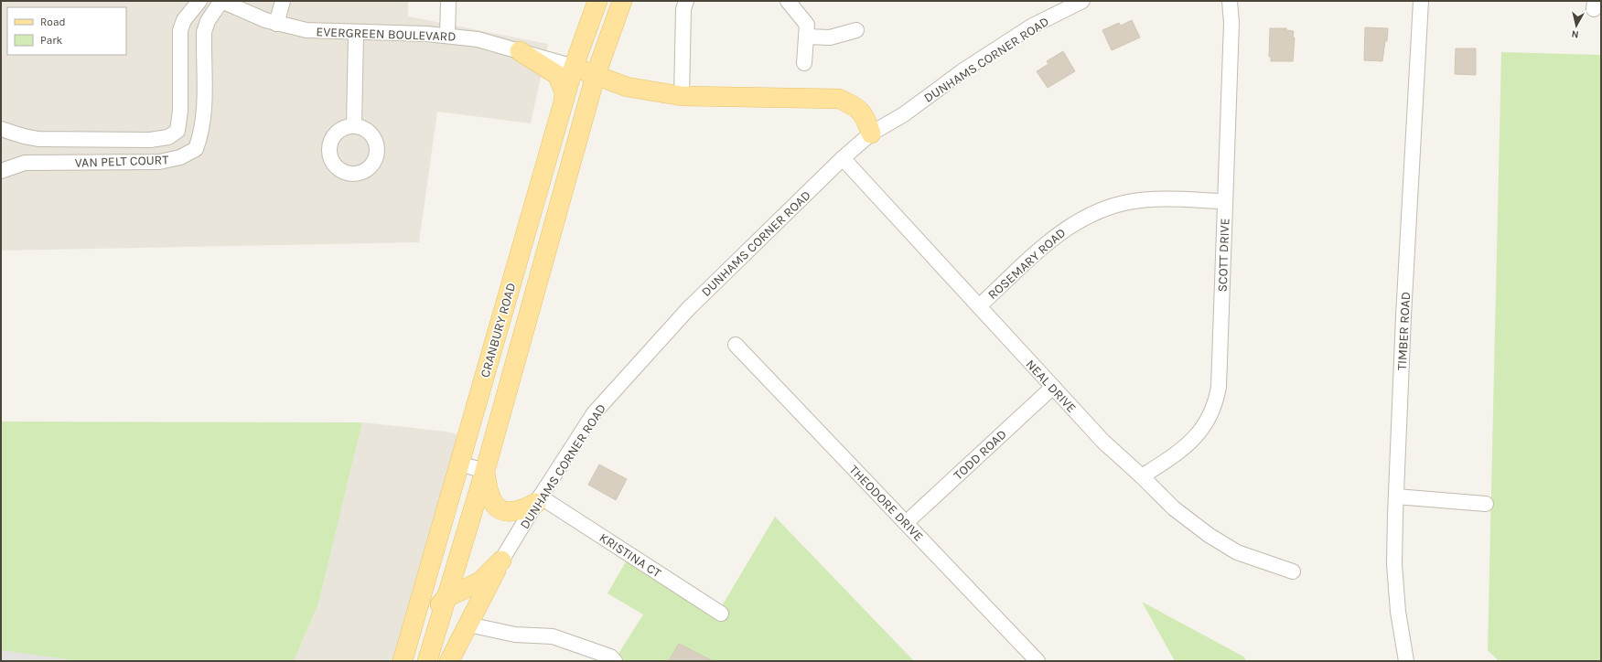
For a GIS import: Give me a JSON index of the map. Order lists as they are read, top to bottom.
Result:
{
  "streets": {
    "main road": ["CRANBURY ROAD"],
    "street": [
      "EVERGREEN BOULEVARD",
      "DUNHAMS CORNER ROAD",
      "VAN PELT COURT",
      "SCOTT DRIVE",
      "ROSEMARY ROAD",
      "TIMBER ROAD",
      "NEAL DRIVE",
      "TODD ROAD",
      "THEODORE DRIVE",
      "KRISTINA CT"
    ]
  },
  "crossings": [
    ["EVERGREEN BOULEVARD", "CRANBURY ROAD"],
    ["DUNHAMS CORNER ROAD", "NEAL DRIVE"],
    ["DUNHAMS CORNER ROAD", "KRISTINA CT"],
    ["SCOTT DRIVE", "ROSEMARY ROAD"],
    ["SCOTT DRIVE", "NEAL DRIVE"],
    ["ROSEMARY ROAD", "NEAL DRIVE"],
    ["NEAL DRIVE", "TODD ROAD"],
    ["TODD ROAD", "THEODORE DRIVE"]
  ],
  "legend": ["Road", "Park"],
  "north": "bottom"
}
